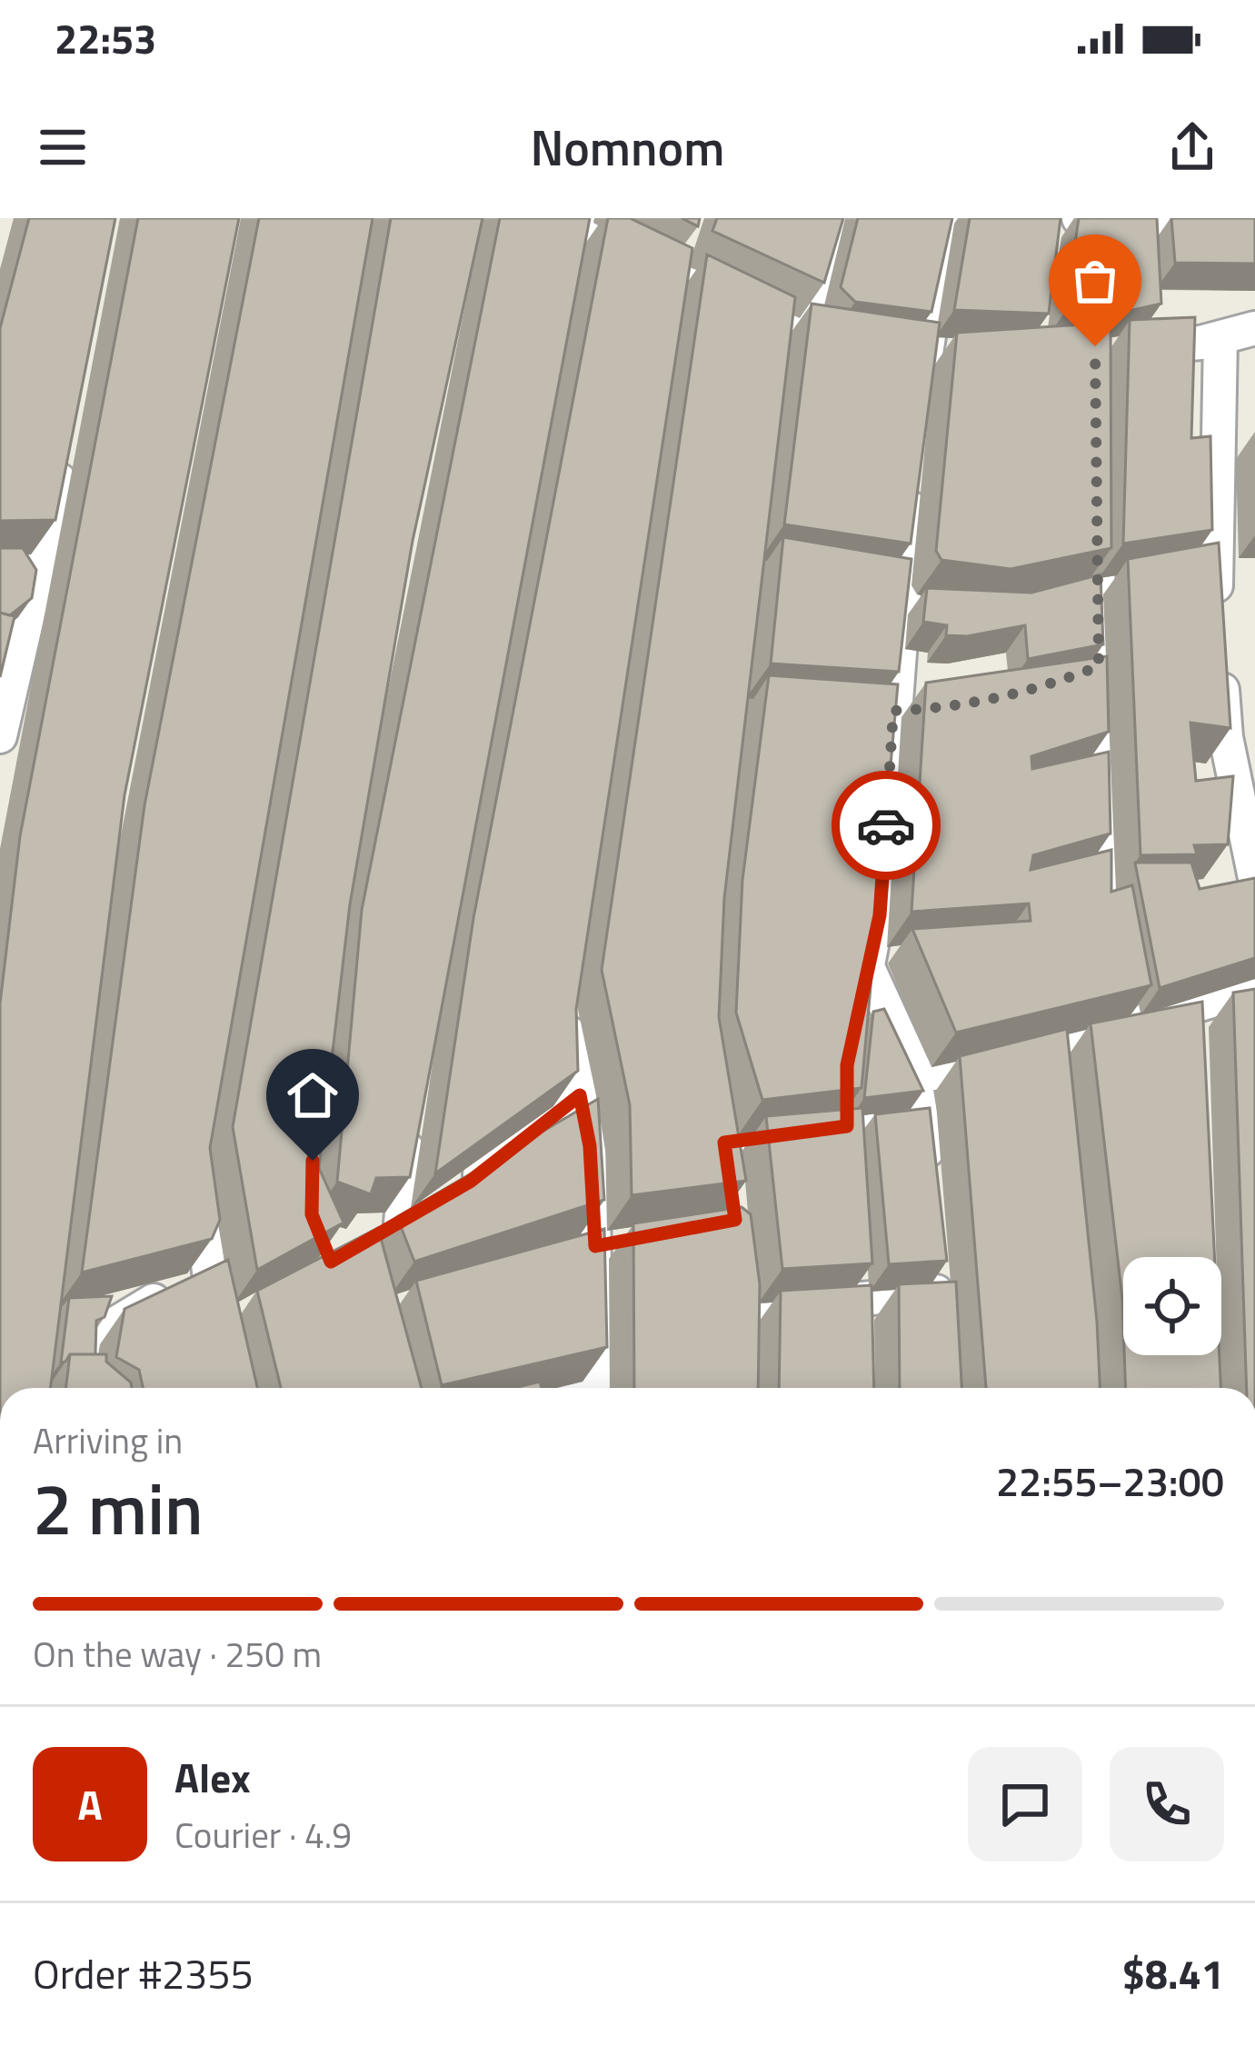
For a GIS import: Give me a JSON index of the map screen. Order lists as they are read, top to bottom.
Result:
{
  "page": {
    "status": "22:53",
    "header": "Nomnom",
    "heading": ["2 min", "Arriving in", "22:55–23:00"],
    "panel": [
      "Alex",
      "Courier · 4.9",
      "Order #2355",
      "$8.41"
    ],
    "bar": "On the way · 250 m",
    "round": "A"
  }
}
